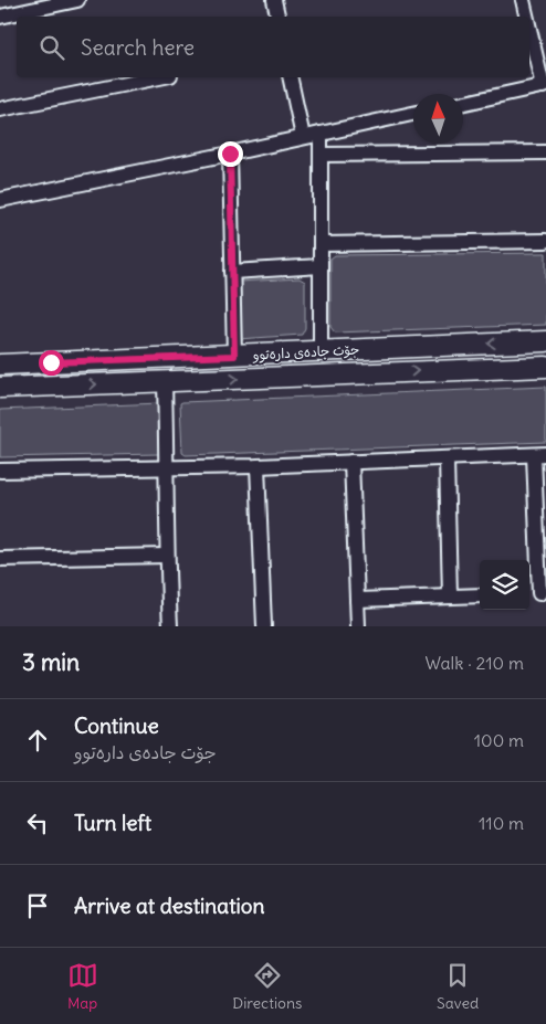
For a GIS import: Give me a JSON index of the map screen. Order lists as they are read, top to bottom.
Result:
{
  "streets": {
    "main road": ["جۆت جادەی دارەتوو"]
  },
  "north": "top",
  "page": {
    "search": "Search here",
    "heading": ["3 min", "Walk · 210 m"],
    "list": [
      ["Continue", "جۆت جادەی دارەتوو", "100 m"],
      ["Turn left", "110 m"],
      "Arrive at destination"
    ],
    "nav": ["Map", "Directions", "Saved"]
  }
}
